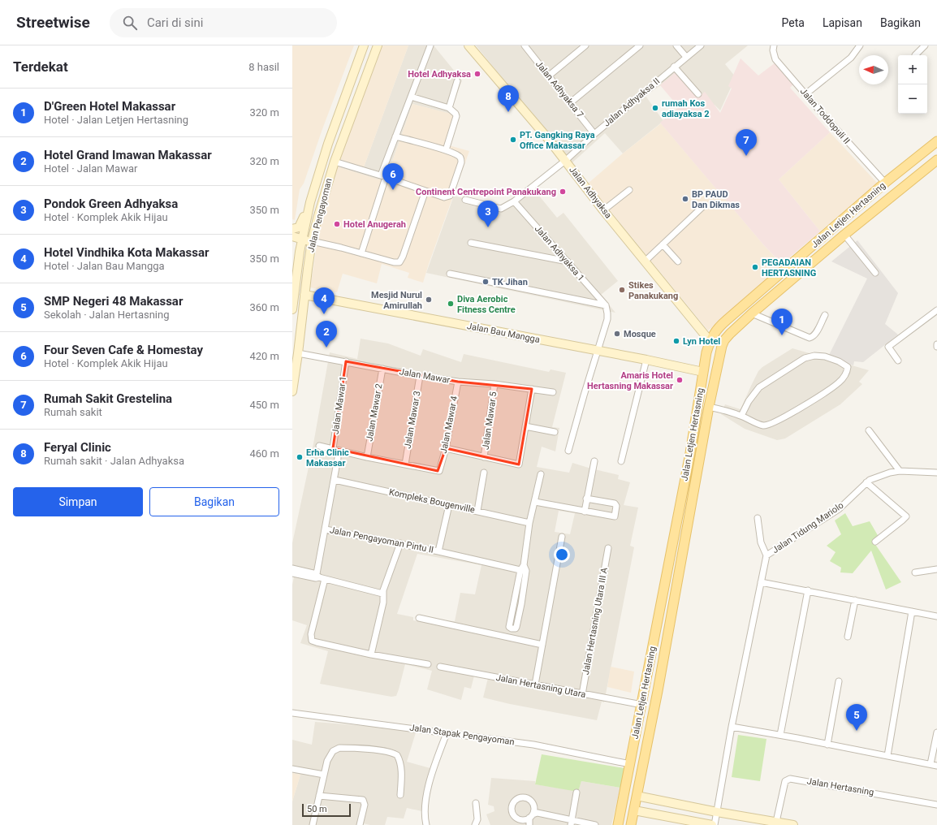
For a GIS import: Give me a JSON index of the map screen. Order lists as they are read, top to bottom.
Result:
{
  "streets": {
    "main road": ["Jalan Letjen Hertasning"],
    "street": [
      "Jalan Adhyaksa 7",
      "Jalan Adhyaksa II",
      "Jalan Toddopuli II",
      "Jalan Adhyaksa",
      "Jalan Pengayoman",
      "Jalan Adhyaksa 1",
      "Jalan Bau Mangga",
      "Jalan Mawar",
      "Jalan Mawar 1",
      "Jalan Mawar 2",
      "Jalan Mawar 3",
      "Jalan Mawar 5",
      "Jalan Mawar 4",
      "Kompleks Bougenville",
      "Jalan Tidung Mariolo",
      "Jalan Pengayoman Pintu II",
      "Jalan Hertasning Utara III A",
      "Jalan Hertasning Utara",
      "Jalan Stapak Pengayoman",
      "Jalan Hertasning"
    ]
  },
  "crossings": [
    ["Jalan Adhyaksa 7", "Jalan Adhyaksa II"],
    ["Jalan Adhyaksa II", "Jalan Adhyaksa"],
    ["Jalan Adhyaksa II", "Jalan Adhyaksa 1"],
    ["Jalan Toddopuli II", "Jalan Letjen Hertasning"],
    ["Jalan Adhyaksa", "Jalan Letjen Hertasning"],
    ["Jalan Pengayoman", "Jalan Bau Mangga"],
    ["Jalan Pengayoman", "Jalan Mawar"],
    ["Jalan Letjen Hertasning", "Jalan Bau Mangga"],
    ["Jalan Letjen Hertasning", "Jalan Hertasning Utara"],
    ["Jalan Letjen Hertasning", "Jalan Stapak Pengayoman"],
    ["Jalan Mawar", "Jalan Mawar 1"],
    ["Jalan Mawar", "Jalan Mawar 2"],
    ["Jalan Mawar", "Jalan Mawar 3"],
    ["Jalan Mawar", "Jalan Mawar 5"],
    ["Jalan Mawar", "Jalan Mawar 4"],
    ["Jalan Mawar 3", "Jalan Mawar 4"],
    ["Jalan Hertasning Utara III A", "Jalan Hertasning Utara"]
  ],
  "places": [
    "Hotel Adhyaksa",
    "rumah Kos adiayaksa 2",
    "PT. Gangking Raya Office Makassar",
    "Continent Centrepoint Panakukang",
    "BP PAUD Dan Dikmas",
    "Hotel Anugerah",
    "PEGADAIAN HERTASNING",
    "TK Jihan",
    "Stikes Panakukang",
    "Mesjid Nurul Amirullah",
    "Diva Aerobic Fitness Centre",
    "Mosque",
    "Lyn Hotel",
    "Amaris Hotel Hertasning Makassar",
    "Erha Clinic Makassar"
  ],
  "scale_bar": "50 m",
  "north": "left",
  "page": {
    "header": "Streetwise",
    "search": "Cari di sini",
    "nav": ["Peta", "Lapisan", "Bagikan"],
    "heading": ["Terdekat", "8 hasil"],
    "map_buttons": ["+", "−"],
    "pins": [
      "8",
      "7",
      "6",
      "3",
      "4",
      "1",
      "2",
      "5"
    ],
    "list": [
      {
        "mark": "1",
        "name": "D'Green Hotel Makassar",
        "note": "Hotel · Jalan Letjen Hertasning",
        "value": "320 m"
      },
      {
        "mark": "2",
        "name": "Hotel Grand Imawan Makassar",
        "note": "Hotel · Jalan Mawar",
        "value": "320 m"
      },
      {
        "mark": "3",
        "name": "Pondok Green Adhyaksa",
        "note": "Hotel · Komplek Akik Hijau",
        "value": "350 m"
      },
      {
        "mark": "4",
        "name": "Hotel Vindhika Kota Makassar",
        "note": "Hotel · Jalan Bau Mangga",
        "value": "350 m"
      },
      {
        "mark": "5",
        "name": "SMP Negeri 48 Makassar",
        "note": "Sekolah · Jalan Hertasning",
        "value": "360 m"
      },
      {
        "mark": "6",
        "name": "Four Seven Cafe & Homestay",
        "note": "Hotel · Komplek Akik Hijau",
        "value": "420 m"
      },
      {
        "mark": "7",
        "name": "Rumah Sakit Grestelina",
        "note": "Rumah sakit",
        "value": "450 m"
      },
      {
        "mark": "8",
        "name": "Feryal Clinic",
        "note": "Rumah sakit · Jalan Adhyaksa",
        "value": "460 m"
      }
    ],
    "buttons": ["Simpan", "Bagikan"],
    "scale": "50 m"
  }
}
